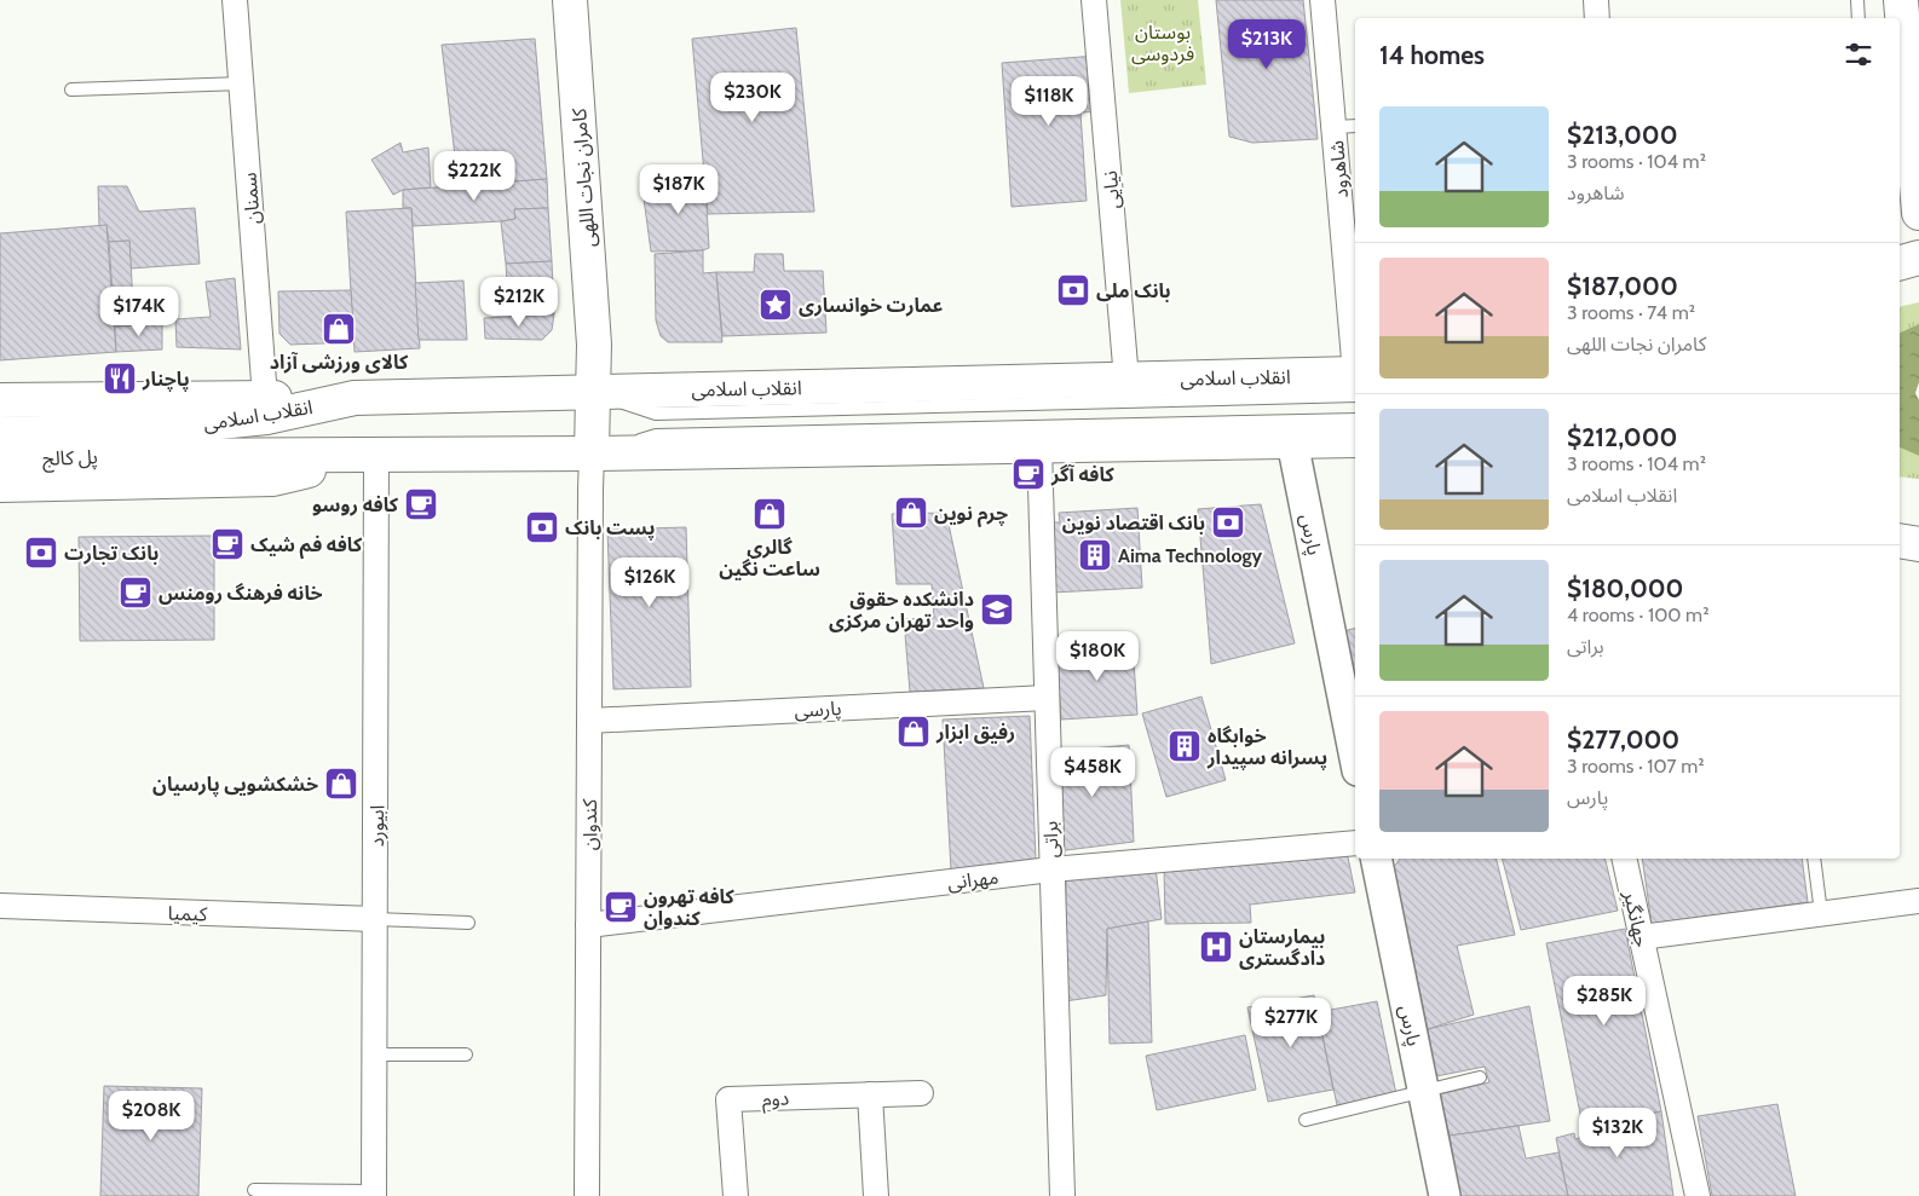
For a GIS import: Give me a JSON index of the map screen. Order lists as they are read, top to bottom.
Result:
{
  "streets": {
    "main road": ["کامران نجات اللهی", "انقلاب اسلامی", "پل کالج"],
    "street": [
      "شاهرود",
      "نیایی",
      "سمنان",
      "پارس",
      "پارسی",
      "کندوان",
      "ابیورد",
      "براتی",
      "مهرانی",
      "کیمیا",
      "جهانگیر",
      "دوم"
    ]
  },
  "crossings": [
    ["کامران نجات اللهی", "انقلاب اسلامی"],
    ["کامران نجات اللهی", "کندوان"],
    ["نیایی", "انقلاب اسلامی"],
    ["انقلاب اسلامی", "پل کالج"],
    ["انقلاب اسلامی", "پارس"],
    ["انقلاب اسلامی", "کندوان"],
    ["انقلاب اسلامی", "ابیورد"],
    ["انقلاب اسلامی", "براتی"],
    ["پارسی", "کندوان"],
    ["پارسی", "براتی"],
    ["کندوان", "مهرانی"],
    ["ابیورد", "کیمیا"],
    ["براتی", "مهرانی"]
  ],
  "parks": ["بوستان فردوسی"],
  "places": {
    "bank": [
      "بانک ملی",
      "بانک اقتصاد نوین",
      "پست بانک",
      "بانک تجارت"
    ],
    "place": ["عمارت خوانساری"],
    "shop": [
      "کالای ورزشی آزاد",
      "چرم نوین",
      "گالری ساعت نگین",
      "رفیق ابزار",
      "خشکشویی پارسیان"
    ],
    "restaurant": ["پاچنار"],
    "cafe": [
      "کافه آگر",
      "کافه روسو",
      "کافه فم شیک",
      "خانه فرهنگ رومنس",
      "کافه تهرون کندوان"
    ],
    "building": ["Aima Technology", "خوابگاه پسرانه سپیدار"],
    "school or university": ["دانشکده حقوق واحد تهران مرکزی"],
    "hospital": ["بیمارستان دادگستری"]
  },
  "page": {
    "heading": "14 homes",
    "price": [
      "$213K",
      "$230K",
      "$118K",
      "$222K",
      "$187K",
      "$212K",
      "$174K",
      "$126K",
      "$180K",
      "$458K",
      "$285K",
      "$277K",
      "$208K",
      "$132K"
    ],
    "list": [
      {
        "name": "$213,000",
        "note": "3 rooms · 104 m² · شاهرود"
      },
      {
        "name": "$187,000",
        "note": "3 rooms · 74 m² · کامران نجات اللهی"
      },
      {
        "name": "$212,000",
        "note": "3 rooms · 104 m² · انقلاب اسلامی"
      },
      {
        "name": "$180,000",
        "note": "4 rooms · 100 m² · براتی"
      },
      {
        "name": "$277,000",
        "note": "3 rooms · 107 m² · پارس"
      }
    ]
  }
}
